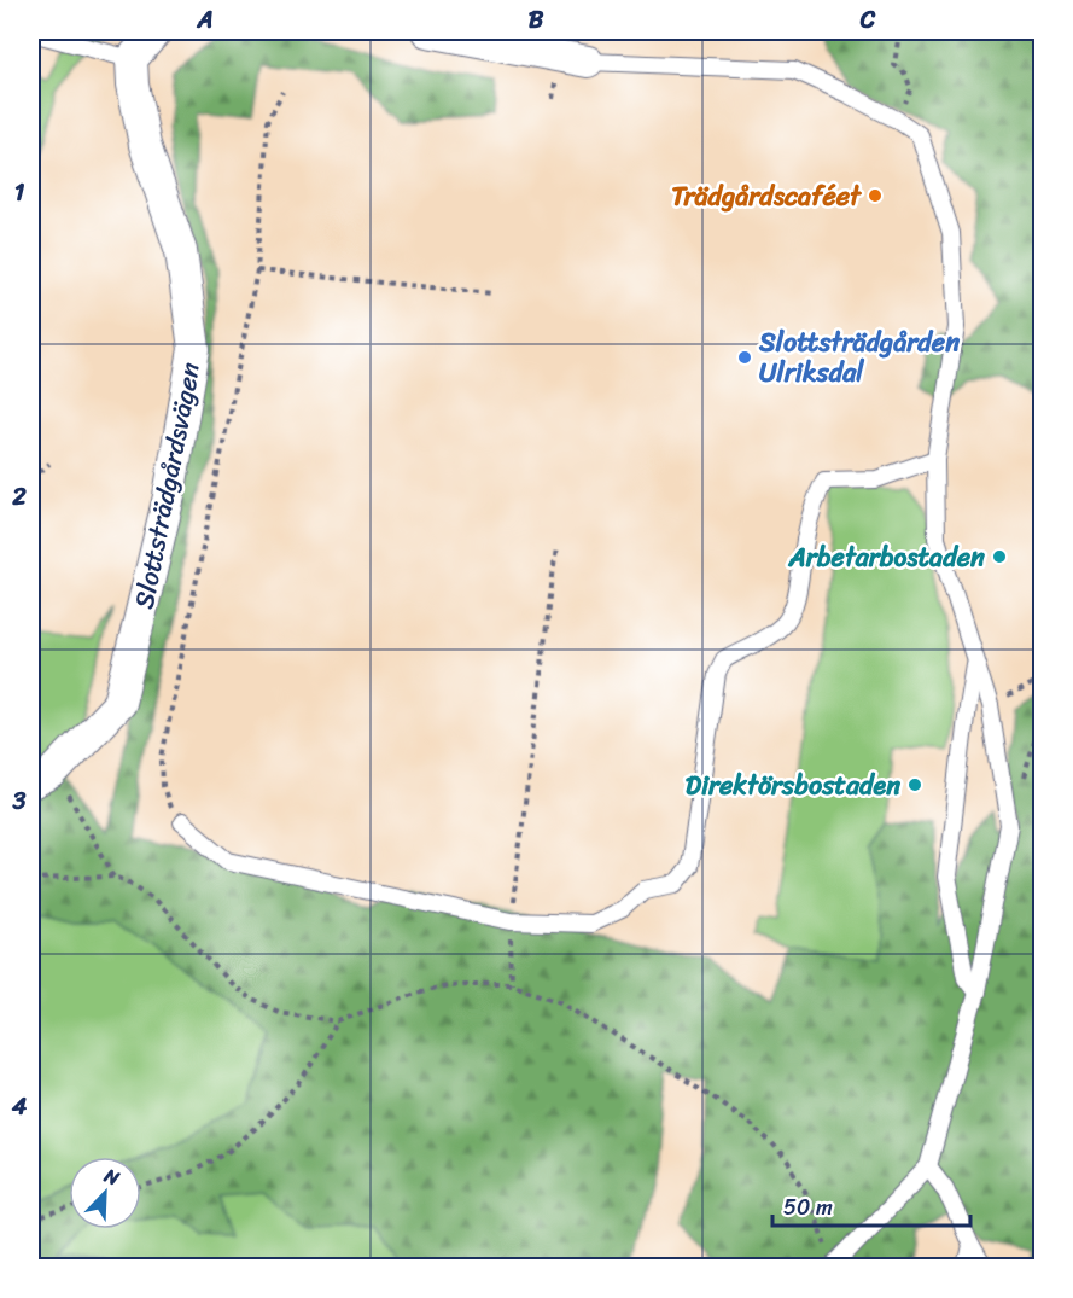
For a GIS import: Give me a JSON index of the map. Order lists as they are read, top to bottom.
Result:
{
  "streets": {
    "street": ["Slottsträdgårdsvägen"]
  },
  "places": [
    "Trädgårdscaféet",
    "Slottsträdgården Ulriksdal",
    "Arbetarbostaden",
    "Direktörsbostaden"
  ],
  "scale_bar": "50 m",
  "north": "top right",
  "grid": {
    "columns": ["A", "B", "C"],
    "rows": [
      "1",
      "2",
      "3",
      "4"
    ]
  }
}
